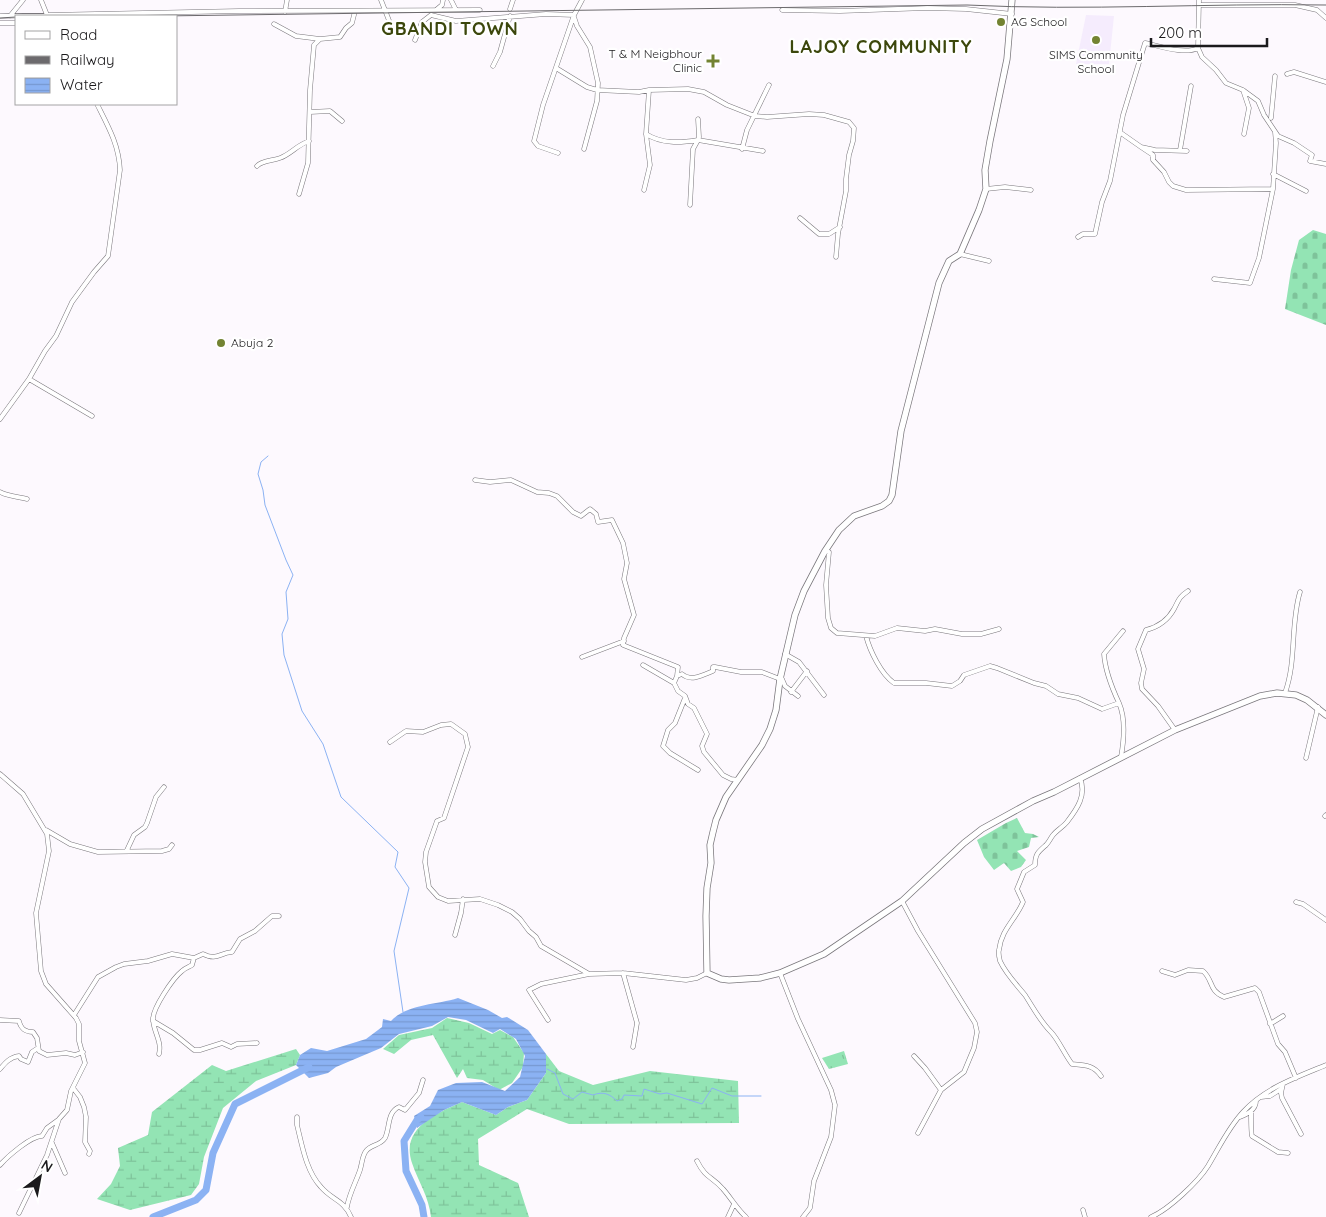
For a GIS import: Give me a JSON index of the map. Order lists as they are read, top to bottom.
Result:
{
  "districts": ["GBANDI TOWN", "LAJOY COMMUNITY"],
  "places": {
    "other": ["AG School", "SIMS Community School", "Abuja 2"],
    "health": ["T & M Neigbhour Clinic"]
  },
  "legend": ["Road", "Railway", "Water"],
  "scale_bar": "200 m",
  "north": "top right"
}
